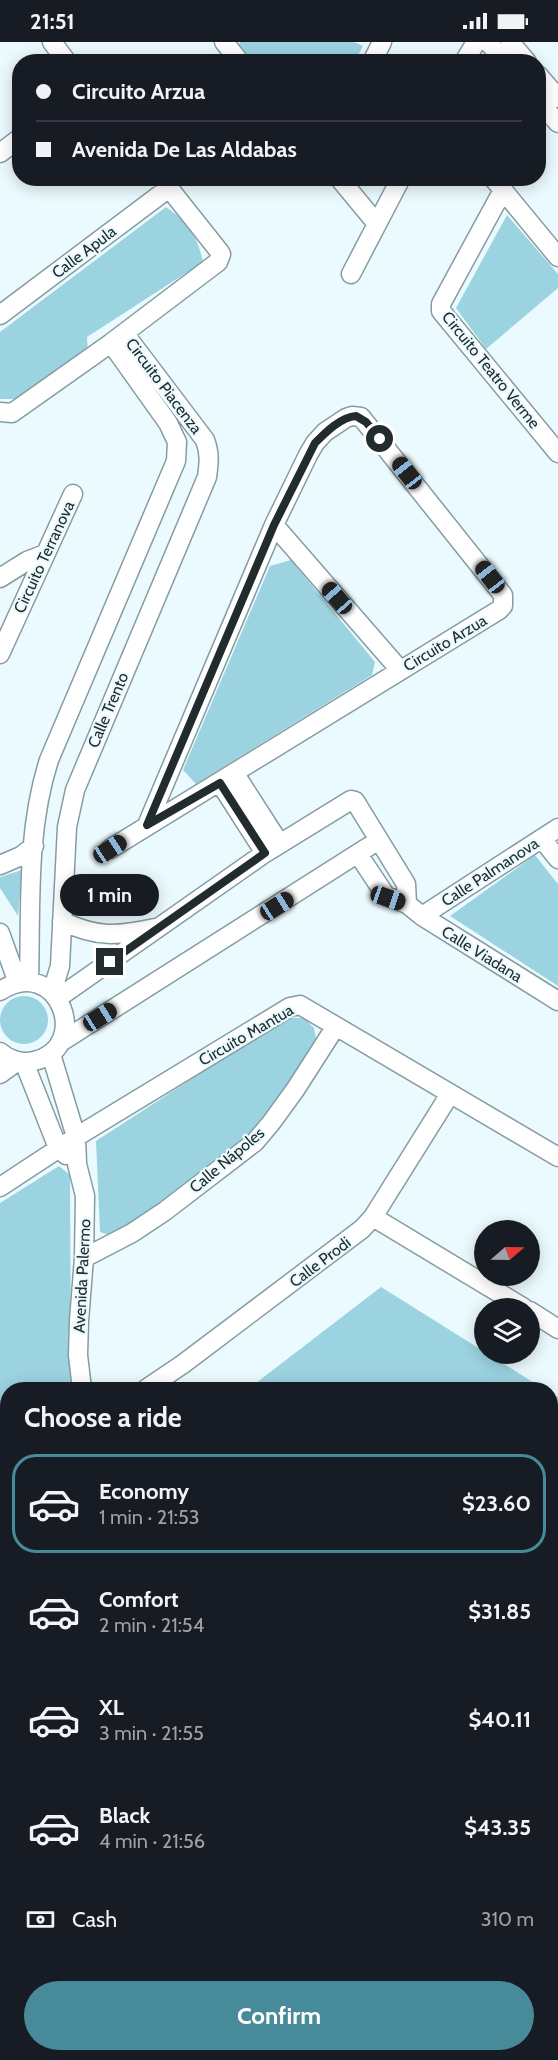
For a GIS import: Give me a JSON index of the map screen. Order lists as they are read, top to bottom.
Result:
{
  "streets": {
    "street": [
      "Calle Apula",
      "Circuito Teatro Verme",
      "Circuito Piacenza",
      "Circuito Terranova",
      "Circuito Arzua",
      "Calle Trento",
      "Calle Palmanova",
      "Calle Viadana",
      "Circuito Mantua",
      "Calle Nápoles",
      "Calle Prodi",
      "Avenida Palermo"
    ]
  },
  "crossings": [
    ["Circuito Piacenza", "Calle Trento"],
    ["Calle Palmanova", "Calle Viadana"],
    ["Circuito Mantua", "Calle Nápoles"],
    ["Circuito Mantua", "Calle Prodi"],
    ["Circuito Mantua", "Avenida Palermo"],
    ["Calle Nápoles", "Avenida Palermo"]
  ],
  "north": "right",
  "page": {
    "status": "21:51",
    "banner": ["Circuito Arzua", "Avenida De Las Aldabas"],
    "bubble": "1 min",
    "heading": "Choose a ride",
    "list": [
      {
        "name": "Economy",
        "note": "1 min · 21:53",
        "value": "$23.60"
      },
      {
        "name": "Comfort",
        "note": "2 min · 21:54",
        "value": "$31.85"
      },
      {
        "name": "XL",
        "note": "3 min · 21:55",
        "value": "$40.11"
      },
      {
        "name": "Black",
        "note": "4 min · 21:56",
        "value": "$43.35"
      }
    ],
    "pay": ["Cash", "310 m"],
    "buttons": "Confirm"
  }
}
